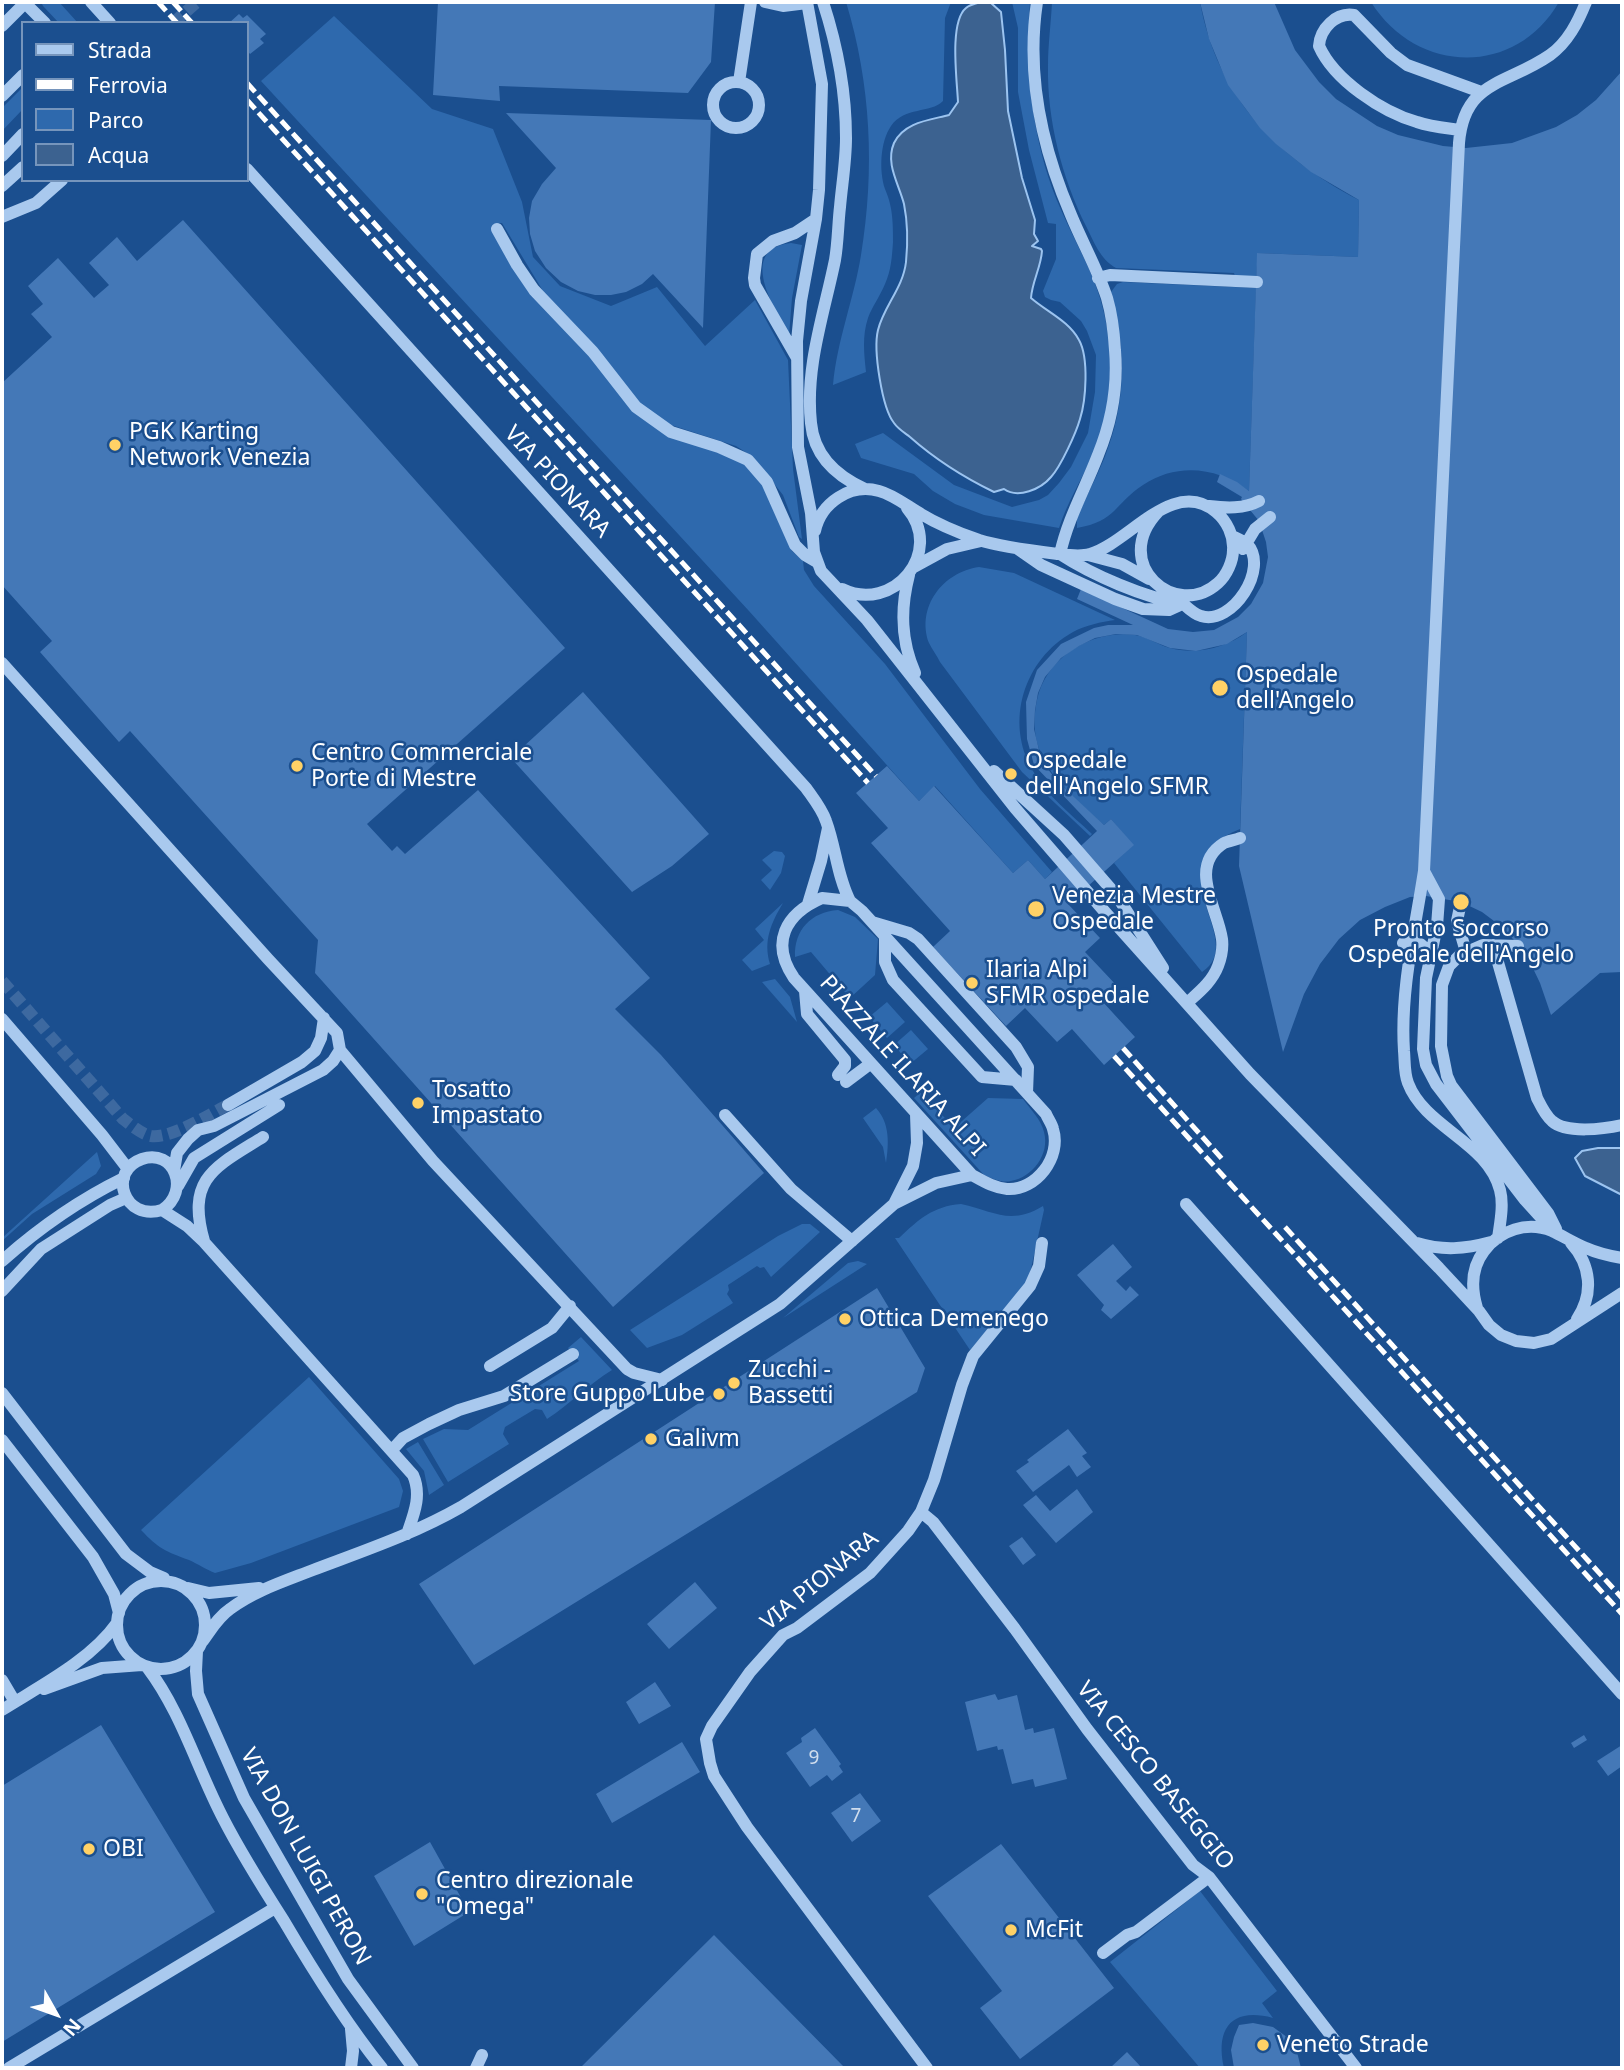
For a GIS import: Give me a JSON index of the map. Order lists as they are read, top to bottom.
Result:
{
  "streets": {
    "street": [
      "VIA PIONARA",
      "PIAZZALE ILARIA ALPI",
      "VIA CESCO BASEGGIO",
      "VIA DON LUIGI PERON"
    ]
  },
  "crossings": [
    ["VIA PIONARA", "PIAZZALE ILARIA ALPI"],
    ["VIA PIONARA", "VIA CESCO BASEGGIO"]
  ],
  "places": [
    "PGK Karting Network Venezia",
    "Ospedale dell'Angelo",
    "Centro Commerciale Porte di Mestre",
    "Ospedale dell'Angelo SFMR",
    "Pronto Soccorso Ospedale dell'Angelo",
    "Venezia Mestre Ospedale",
    "Ilaria Alpi SFMR ospedale",
    "Tosatto Impastato",
    "Ottica Demenego",
    "Zucchi - Bassetti",
    "Store Guppo Lube",
    "Galivm",
    "OBI",
    "Centro direzionale \"Omega\"",
    "McFit",
    "Veneto Strade"
  ],
  "house_numbers": ["9", "7"],
  "legend": [
    "Strada",
    "Ferrovia",
    "Parco",
    "Acqua"
  ],
  "north": "bottom right"
}
